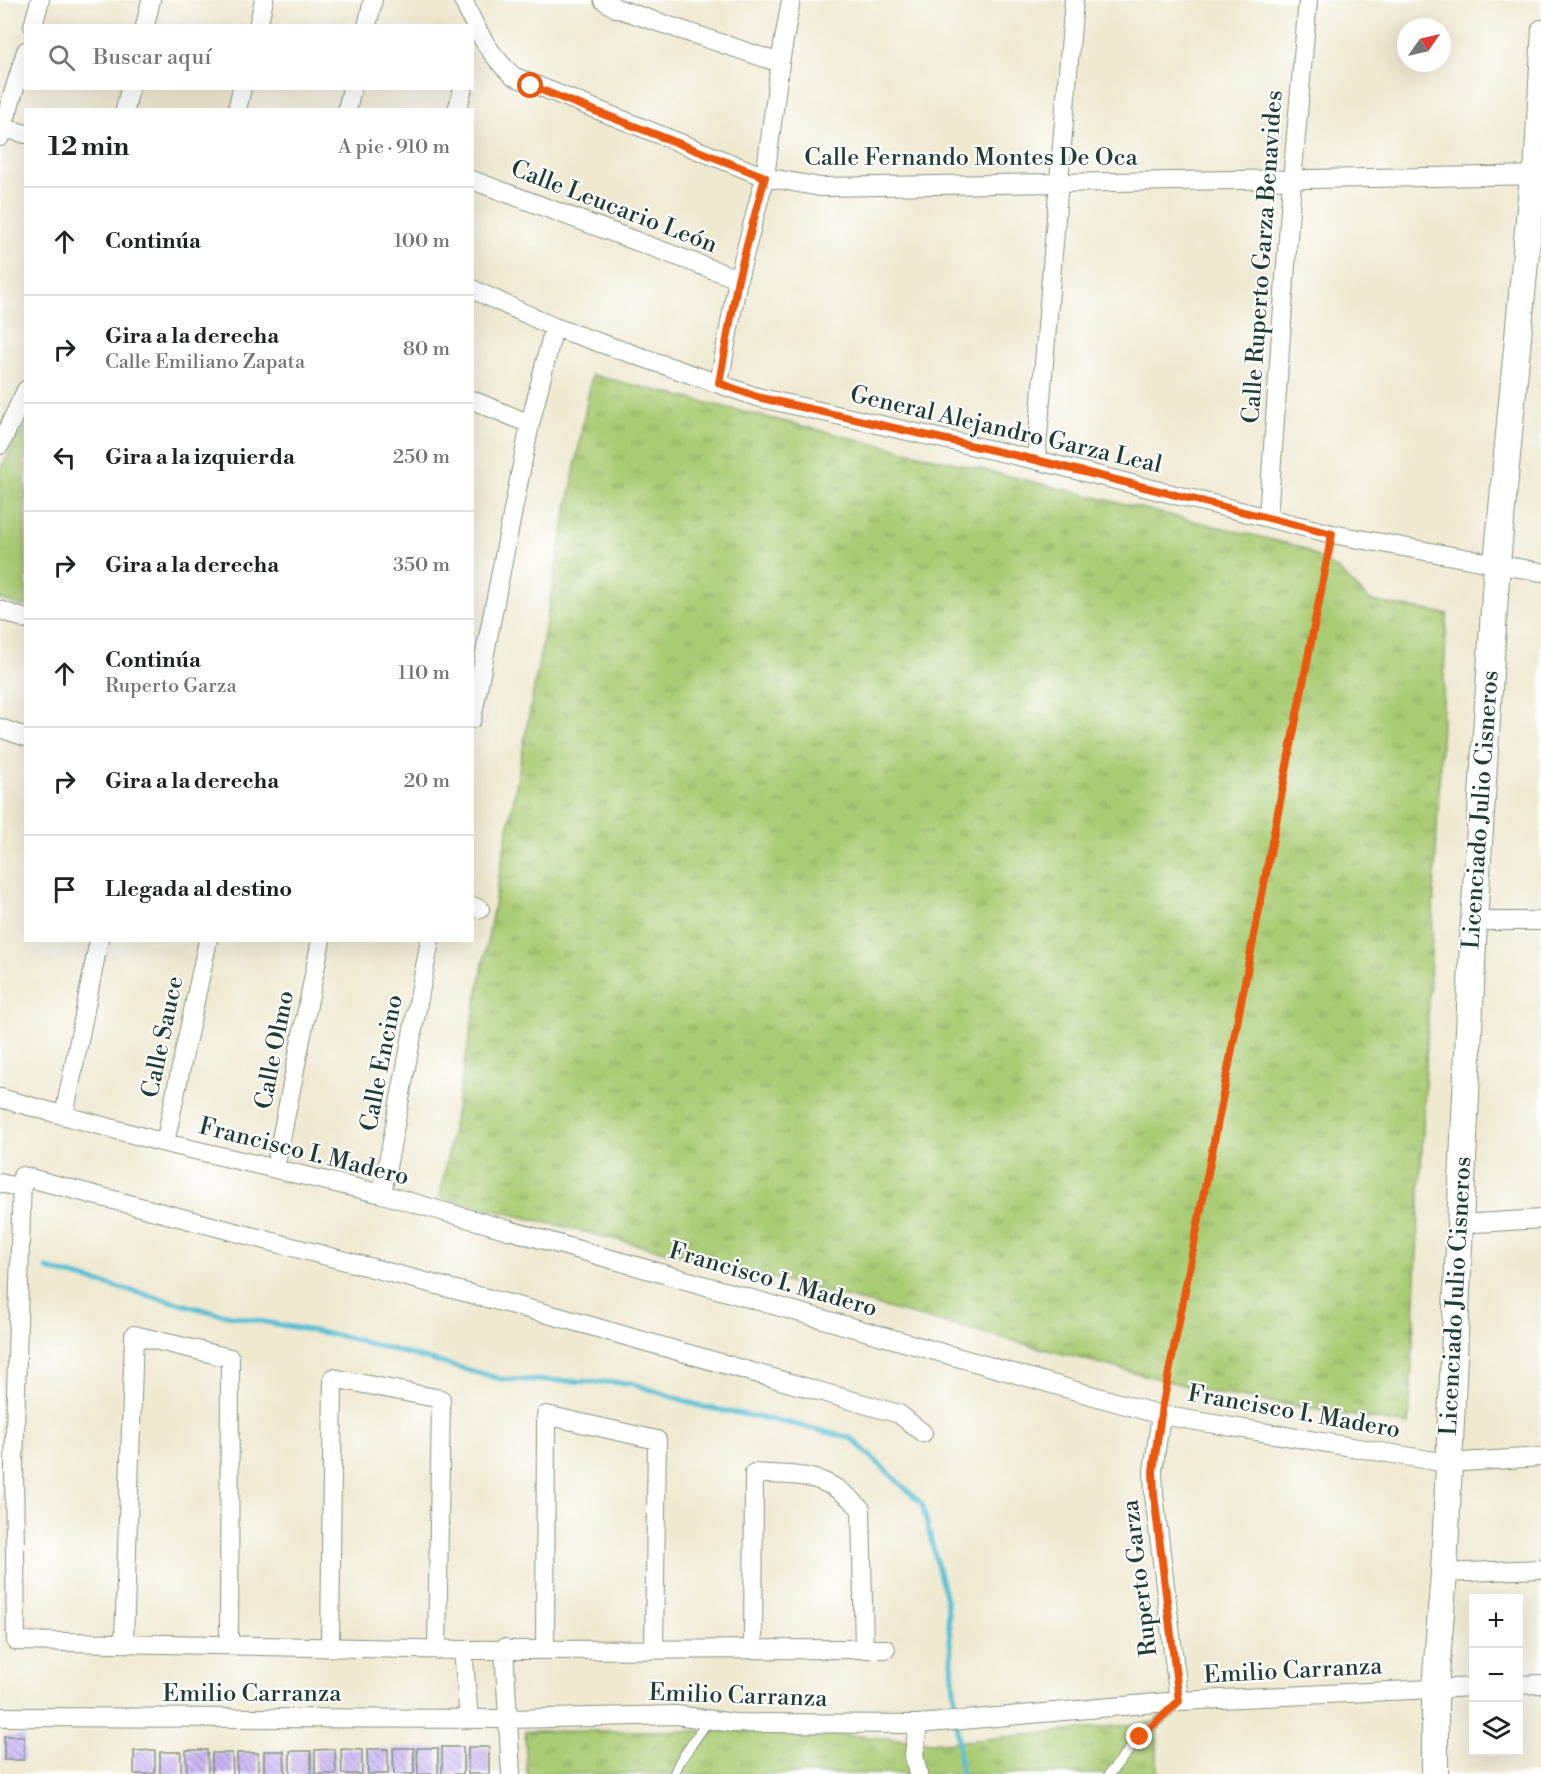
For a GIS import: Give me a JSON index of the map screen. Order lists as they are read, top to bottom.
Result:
{
  "streets": {
    "street": [
      "Calle Fernando Montes De Oca",
      "Calle Leucario León",
      "Calle Ruperto Garza Benavides",
      "General Alejandro Garza Leal",
      "Licenciado Julio Cisneros",
      "Calle Sauce",
      "Calle Olmo",
      "Calle Encino",
      "Francisco I. Madero",
      "Ruperto Garza",
      "Emilio Carranza"
    ]
  },
  "crossings": [
    ["Calle Fernando Montes De Oca", "Calle Ruperto Garza Benavides"],
    ["Calle Fernando Montes De Oca", "Licenciado Julio Cisneros"],
    ["Calle Ruperto Garza Benavides", "General Alejandro Garza Leal"],
    ["General Alejandro Garza Leal", "Licenciado Julio Cisneros"],
    ["Licenciado Julio Cisneros", "Francisco I. Madero"],
    ["Licenciado Julio Cisneros", "Emilio Carranza"],
    ["Calle Sauce", "Francisco I. Madero"],
    ["Calle Olmo", "Francisco I. Madero"],
    ["Calle Encino", "Francisco I. Madero"],
    ["Francisco I. Madero", "Ruperto Garza"],
    ["Ruperto Garza", "Emilio Carranza"]
  ],
  "north": "top right",
  "page": {
    "search": "Buscar aquí",
    "heading": ["12 min", "A pie · 910 m"],
    "list": [
      ["Continúa", "100 m"],
      ["Gira a la derecha", "Calle Emiliano Zapata", "80 m"],
      ["Gira a la izquierda", "250 m"],
      ["Gira a la derecha", "350 m"],
      ["Continúa", "Ruperto Garza", "110 m"],
      ["Gira a la derecha", "20 m"],
      "Llegada al destino"
    ],
    "map_buttons": ["+", "−"]
  }
}
